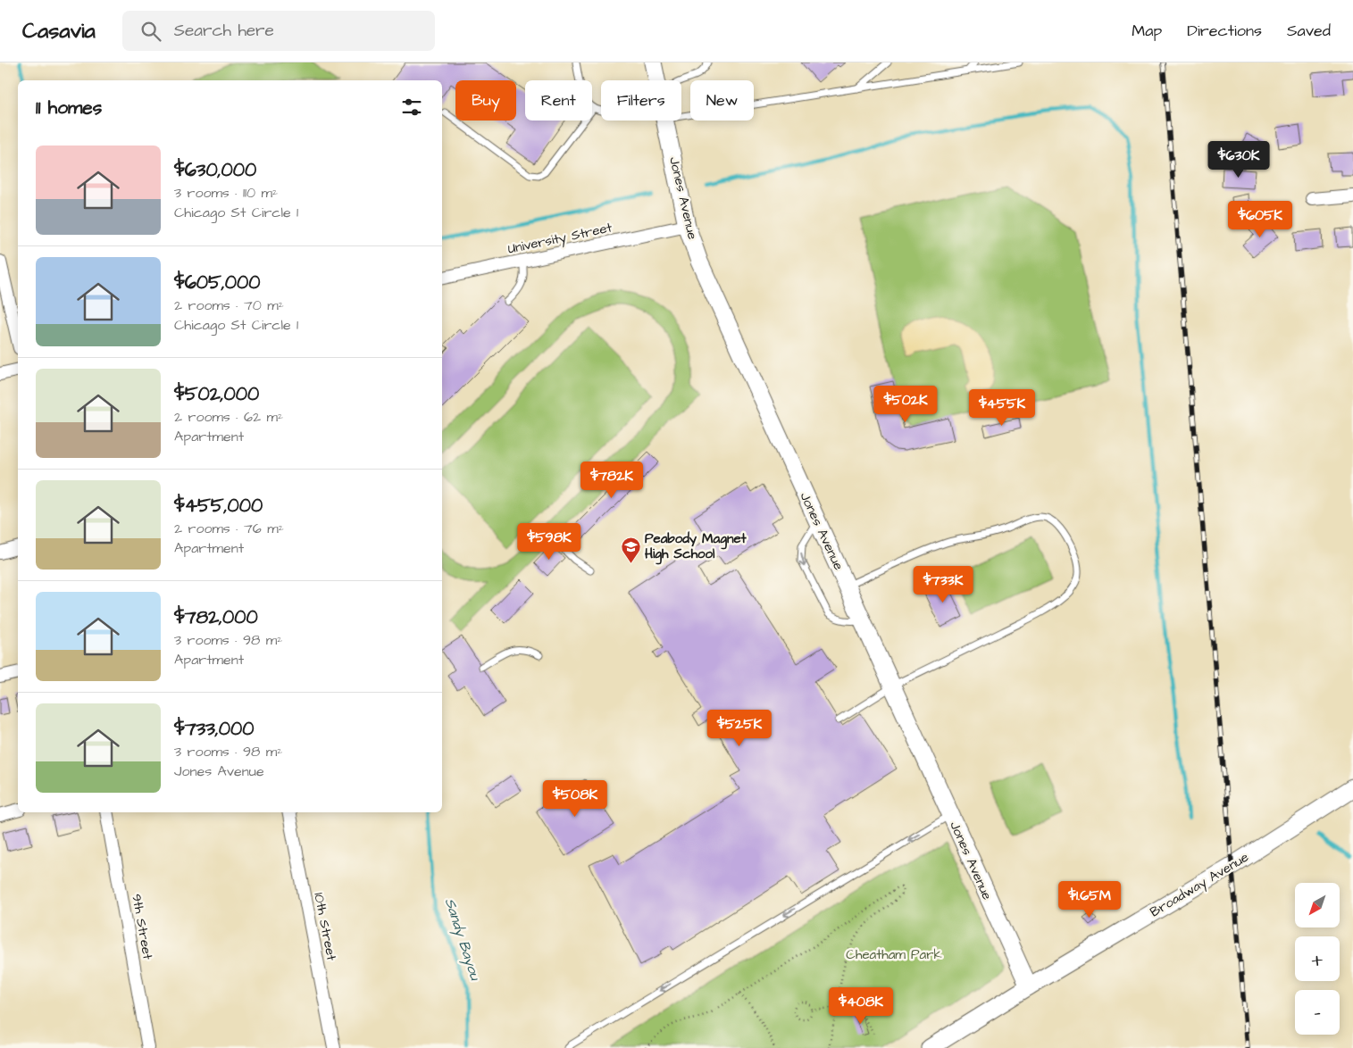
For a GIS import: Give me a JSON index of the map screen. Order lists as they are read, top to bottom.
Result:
{
  "streets": {
    "street": [
      "Jones Avenue",
      "University Street",
      "Broadway Avenue",
      "9th Street",
      "10th Street"
    ]
  },
  "crossings": [
    ["Jones Avenue", "University Street"],
    ["Jones Avenue", "Broadway Avenue"]
  ],
  "water": ["Sandy Bayou"],
  "parks": ["Cheatham Park"],
  "places": {
    "school or university": ["Peabody Magnet High School"]
  },
  "north": "bottom left",
  "page": {
    "header": "Casavia",
    "search": "Search here",
    "nav": ["Map", "Directions", "Saved"],
    "chip": [
      "Buy",
      "Rent",
      "Filters",
      "New"
    ],
    "heading": "11 homes",
    "list": [
      {
        "name": "$630,000",
        "note": "3 rooms · 110 m² · Chicago St Circle 1"
      },
      {
        "name": "$605,000",
        "note": "2 rooms · 70 m² · Chicago St Circle 1"
      },
      {
        "name": "$502,000",
        "note": "2 rooms · 62 m² · Apartment"
      },
      {
        "name": "$455,000",
        "note": "2 rooms · 76 m² · Apartment"
      },
      {
        "name": "$782,000",
        "note": "3 rooms · 98 m² · Apartment"
      },
      {
        "name": "$733,000",
        "note": "3 rooms · 98 m² · Jones Avenue"
      }
    ],
    "price": [
      "$630K",
      "$605K",
      "$502K",
      "$455K",
      "$782K",
      "$598K",
      "$733K",
      "$525K",
      "$508K",
      "$1.65M",
      "$408K"
    ],
    "map_buttons": ["+", "−"]
  }
}
